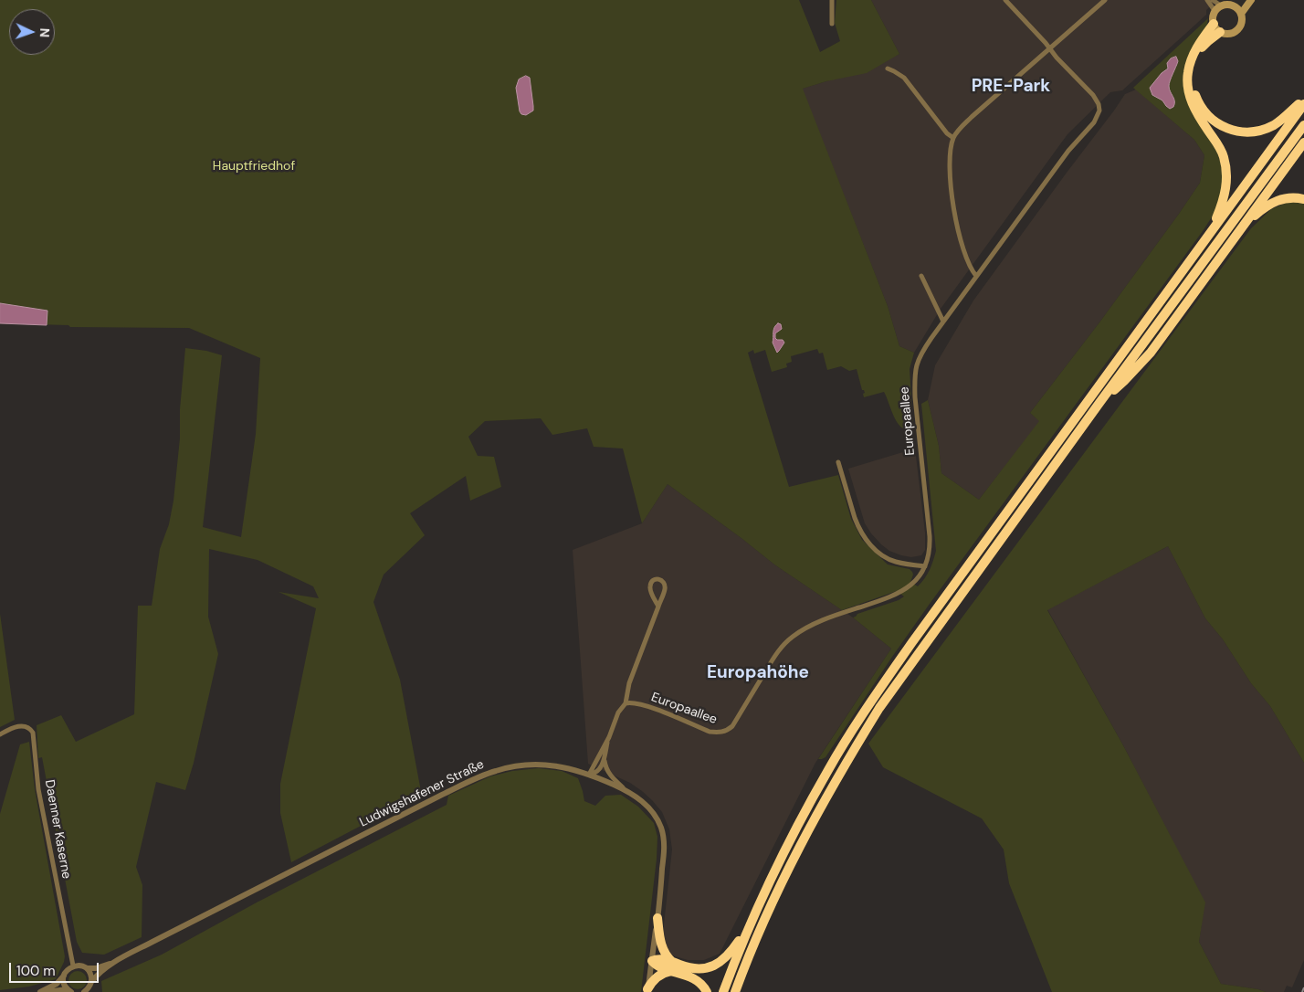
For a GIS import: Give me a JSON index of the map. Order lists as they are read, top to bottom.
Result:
{
  "streets": {
    "street": ["Europaallee", "Ludwigshafener Straße", "Daenner Kaserne"]
  },
  "crossings": [
    ["Ludwigshafener Straße", "Daenner Kaserne"]
  ],
  "districts": ["PRE-Park", "Europahöhe"],
  "parks": ["Hauptfriedhof"],
  "scale_bar": "100 m",
  "north": "right"
}
